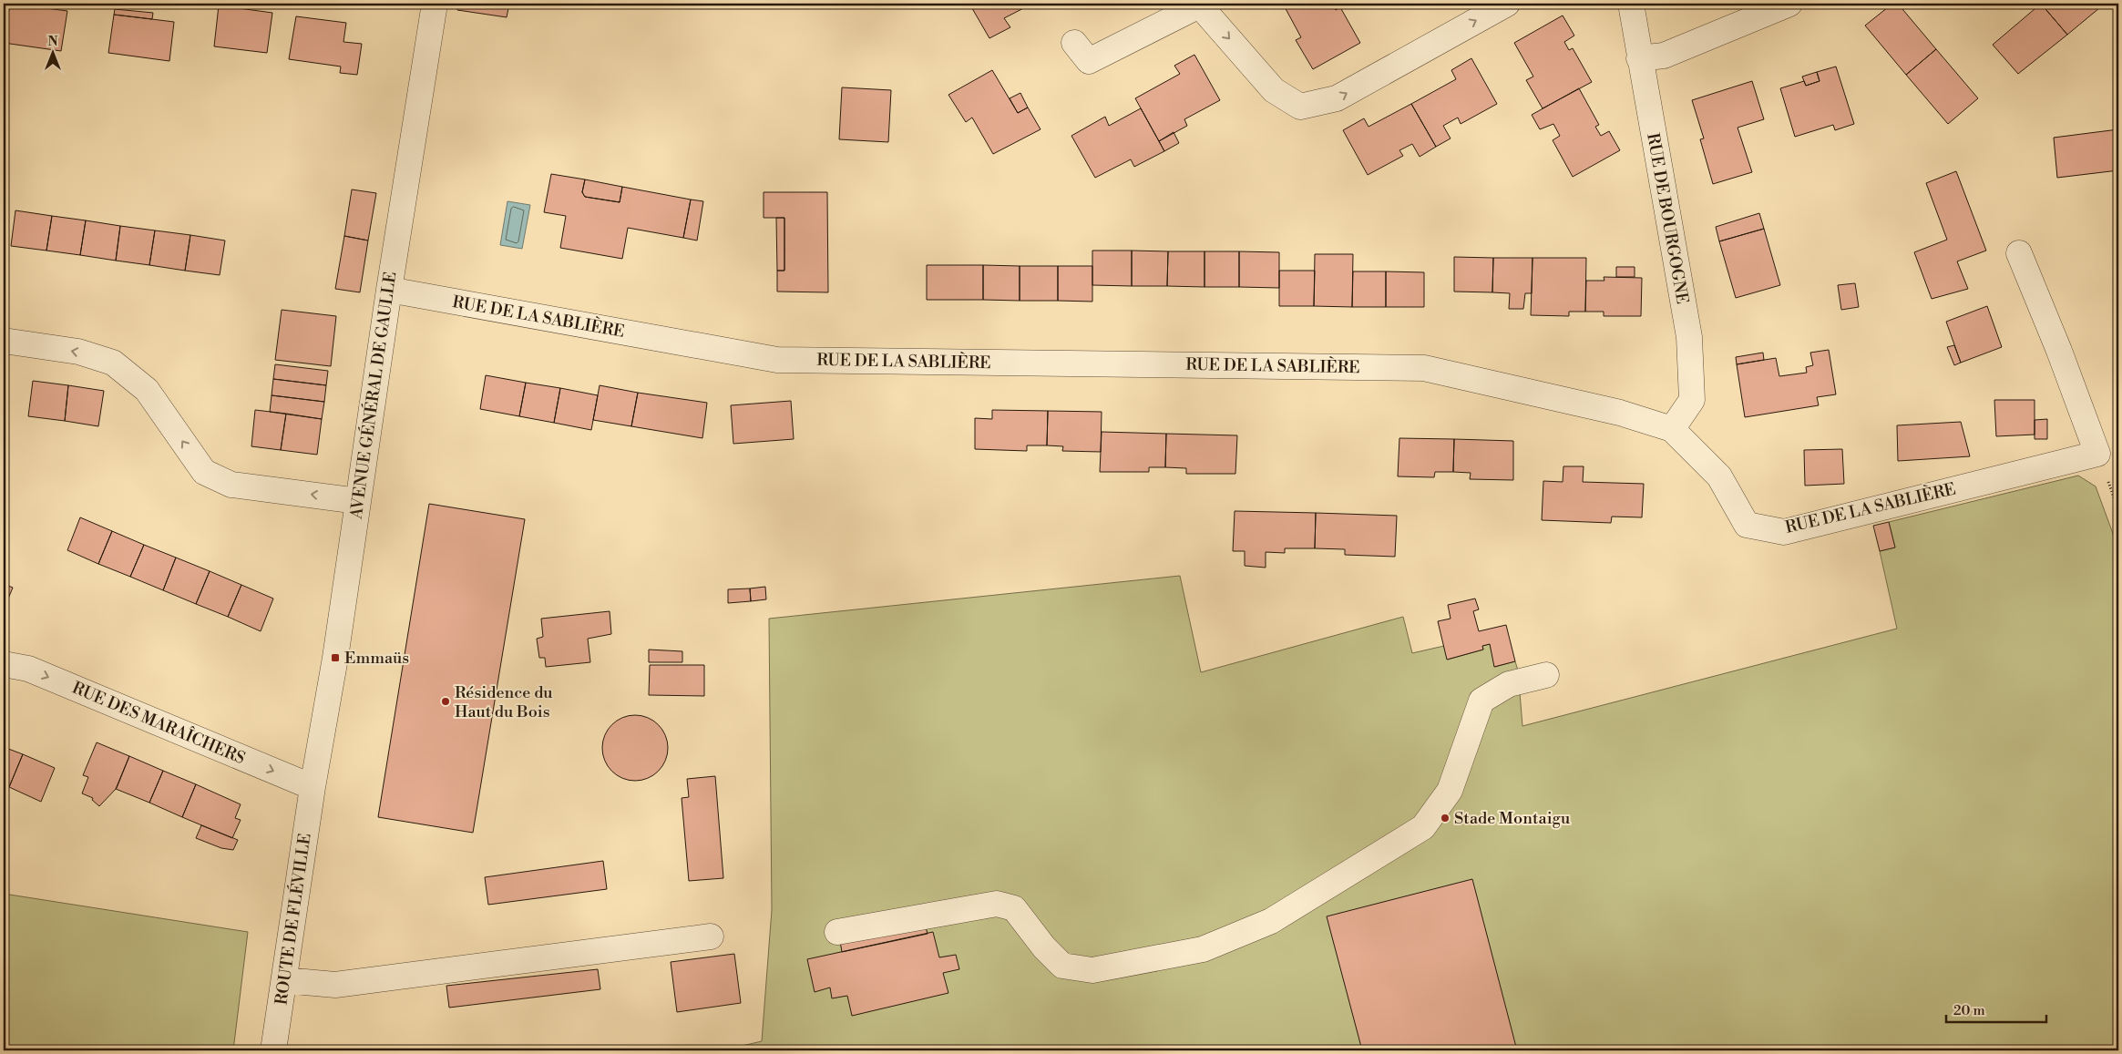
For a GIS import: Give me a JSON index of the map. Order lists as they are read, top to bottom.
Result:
{
  "streets": {
    "street": [
      "RUE DE BOURGOGNE",
      "RUE DE LA SABLIÈRE",
      "AVENUE GÉNÉRAL DE GAULLE",
      "RUE DES MARAÎCHERS",
      "ROUTE DE FLÉVILLE"
    ]
  },
  "crossings": [
    ["RUE DE BOURGOGNE", "RUE DE LA SABLIÈRE"],
    ["RUE DE LA SABLIÈRE", "AVENUE GÉNÉRAL DE GAULLE"],
    ["AVENUE GÉNÉRAL DE GAULLE", "RUE DES MARAÎCHERS"],
    ["AVENUE GÉNÉRAL DE GAULLE", "ROUTE DE FLÉVILLE"],
    ["RUE DES MARAÎCHERS", "ROUTE DE FLÉVILLE"]
  ],
  "one_way": ["RUE DES MARAÎCHERS"],
  "places": {
    "transit": ["Emmaüs"],
    "other": ["Résidence du Haut du Bois", "Stade Montaigu"]
  },
  "scale_bar": "20 m",
  "north": "top"
}
